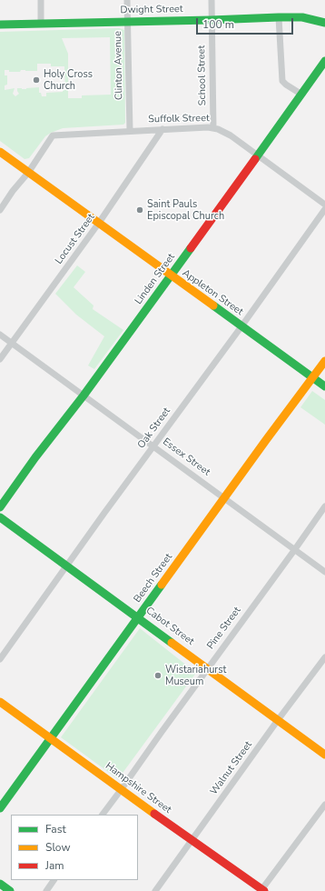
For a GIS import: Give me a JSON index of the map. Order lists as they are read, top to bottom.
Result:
{
  "streets": {
    "main road": [
      "Dwight Street",
      "Linden Street",
      "Appleton Street",
      "Beech Street",
      "Cabot Street",
      "Hampshire Street"
    ],
    "street": [
      "Clinton Avenue",
      "School Street",
      "Suffolk Street",
      "Locust Street",
      "Oak Street",
      "Essex Street",
      "Pine Street",
      "Walnut Street"
    ]
  },
  "crossings": [
    ["Dwight Street", "Clinton Avenue"],
    ["Dwight Street", "School Street"],
    ["Clinton Avenue", "Suffolk Street"],
    ["School Street", "Suffolk Street"],
    ["Suffolk Street", "Locust Street"],
    ["Suffolk Street", "Linden Street"],
    ["Suffolk Street", "Appleton Street"],
    ["Locust Street", "Appleton Street"],
    ["Locust Street", "Essex Street"],
    ["Linden Street", "Appleton Street"],
    ["Linden Street", "Essex Street"],
    ["Appleton Street", "Oak Street"],
    ["Appleton Street", "Beech Street"],
    ["Oak Street", "Essex Street"],
    ["Oak Street", "Cabot Street"],
    ["Essex Street", "Beech Street"],
    ["Essex Street", "Pine Street"],
    ["Beech Street", "Cabot Street"],
    ["Beech Street", "Hampshire Street"],
    ["Cabot Street", "Pine Street"],
    ["Cabot Street", "Walnut Street"],
    ["Pine Street", "Hampshire Street"],
    ["Walnut Street", "Hampshire Street"]
  ],
  "places": ["Holy Cross Church", "Saint Pauls Episcopal Church", "Wistariahurst Museum"],
  "legend": ["Fast", "Slow", "Jam"],
  "scale_bar": "100 m"
}
